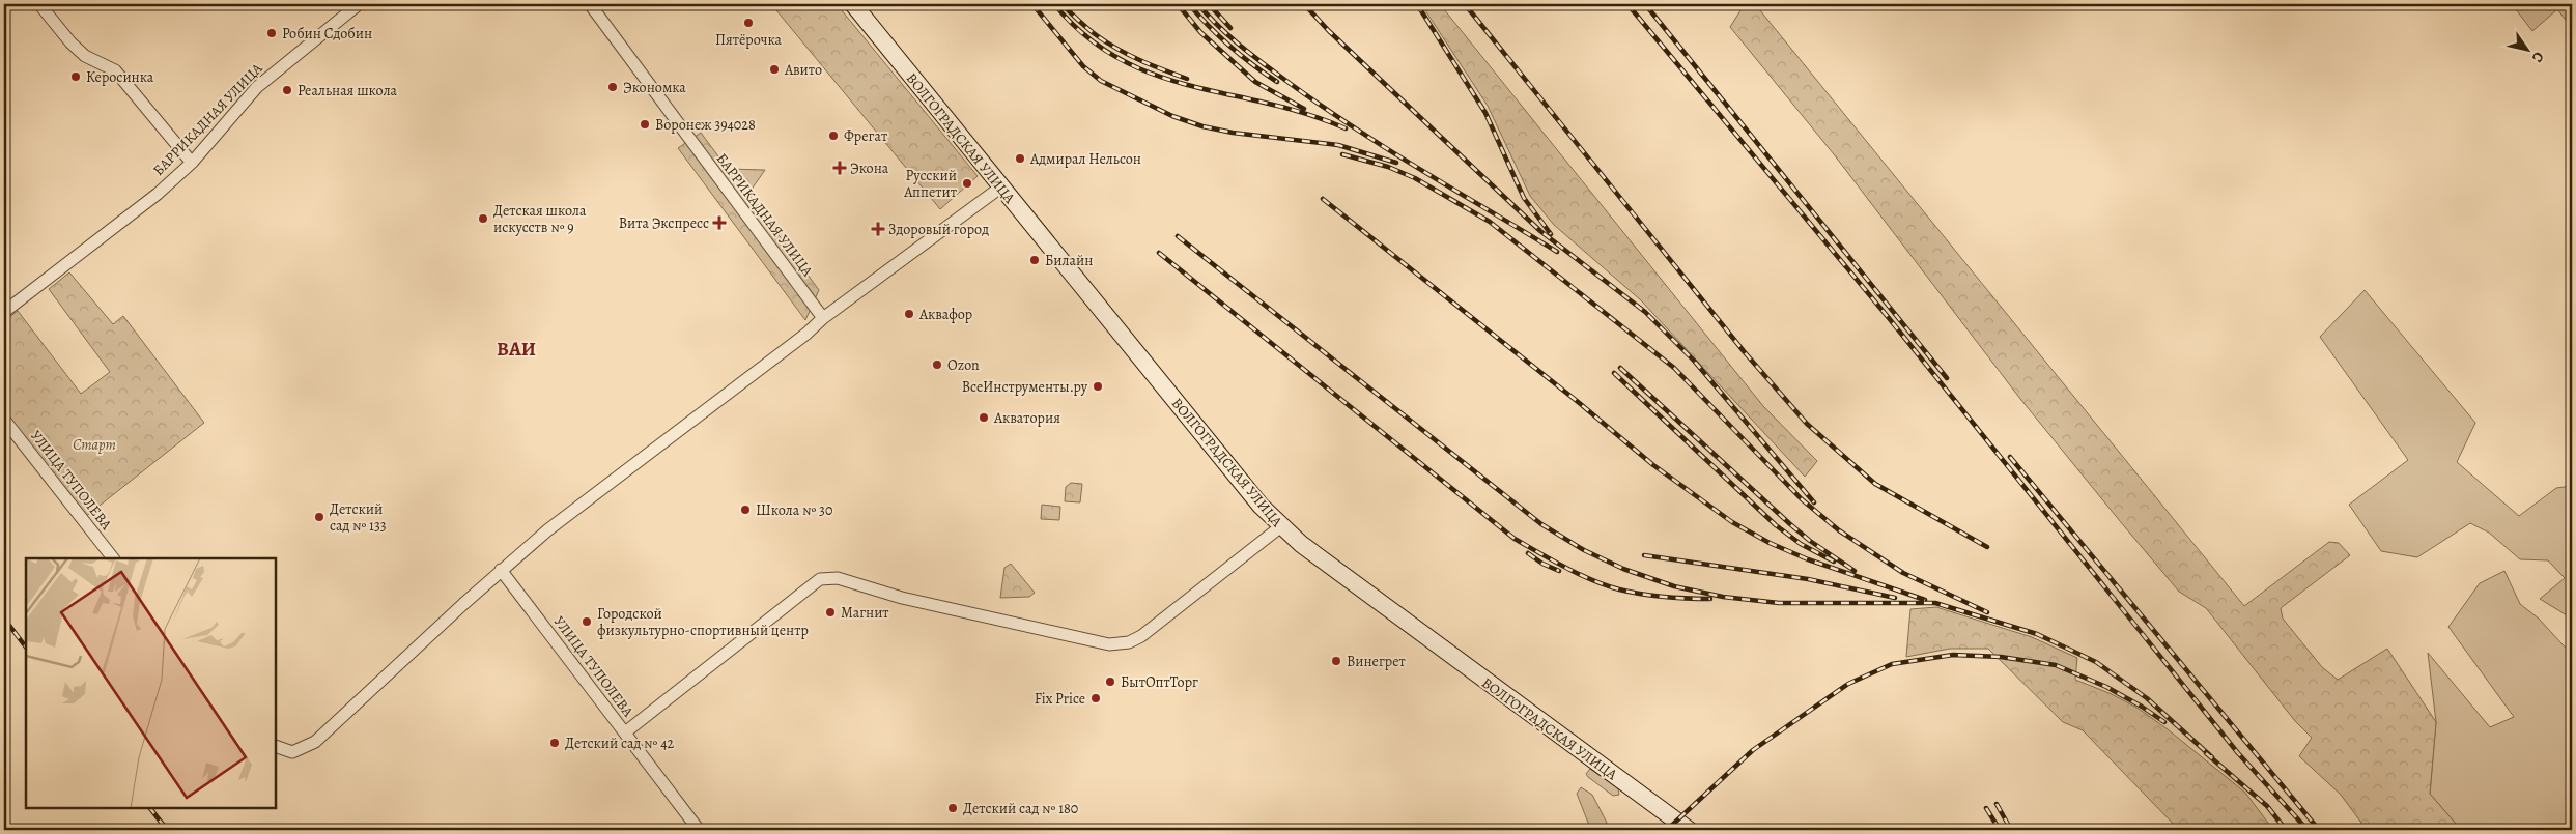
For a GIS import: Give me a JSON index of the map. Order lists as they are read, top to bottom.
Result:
{
  "streets": {
    "main road": ["ВОЛГОГРАДСКАЯ УЛИЦА"],
    "street": ["БАРРИКАДНАЯ УЛИЦА", "УЛИЦА ТУПОЛЕВА"]
  },
  "districts": ["ВАИ"],
  "parks": ["Старт"],
  "places": {
    "other": [
      "Пятёрочка",
      "Робин Сдобин",
      "Авито",
      "Керосинка",
      "Экономка",
      "Реальная школа",
      "Воронеж 394028",
      "Фрегат",
      "Адмирал Нельсон",
      "Русский Аппетит",
      "Детская школа искусств № 9",
      "Билайн",
      "Аквафор",
      "Ozon",
      "ВсеИнструменты.ру",
      "Акватория",
      "Школа № 30",
      "Детский сад № 133",
      "Магнит",
      "Городской физкультурно-спортивный центр",
      "Винегрет",
      "БытОптТорг",
      "Fix Price",
      "Детский сад № 42",
      "Детский сад № 180"
    ],
    "health": ["Экона", "Вита Экспресс", "Здоровый город"]
  },
  "north": "bottom right"
}
